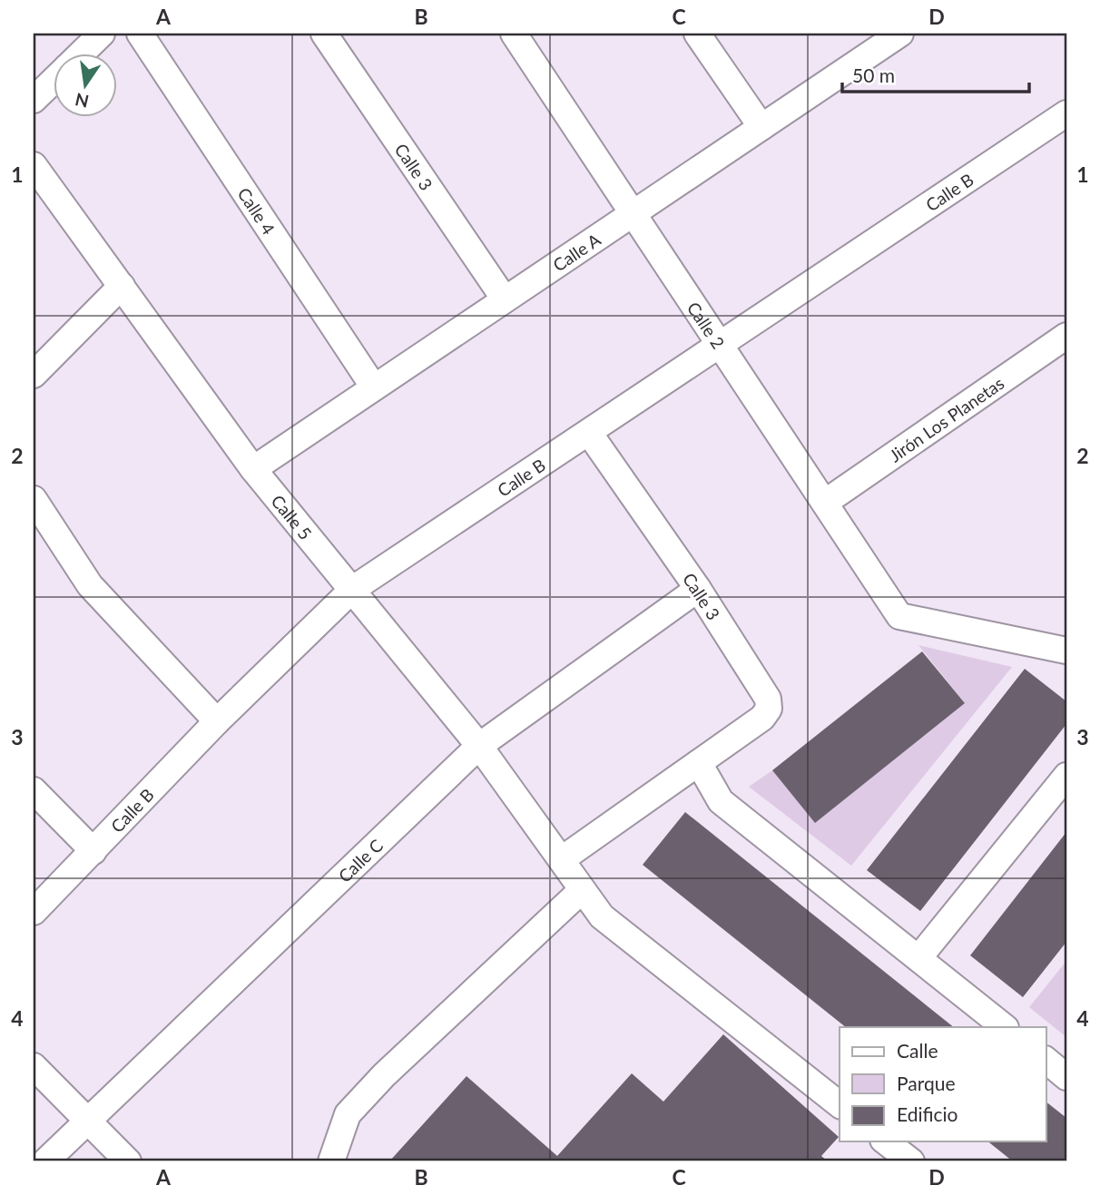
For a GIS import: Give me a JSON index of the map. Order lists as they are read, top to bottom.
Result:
{
  "streets": {
    "street": [
      "Calle 3",
      "Calle B",
      "Calle 4",
      "Calle A",
      "Calle 2",
      "Jirón Los Planetas",
      "Calle 5",
      "Calle C"
    ]
  },
  "crossings": [
    ["Calle 3", "Calle B"],
    ["Calle 3", "Calle A"],
    ["Calle 3", "Calle C"],
    ["Calle B", "Calle 2"],
    ["Calle B", "Calle 5"],
    ["Calle 4", "Calle A"],
    ["Calle A", "Calle 2"],
    ["Calle A", "Calle 5"],
    ["Calle 2", "Jirón Los Planetas"],
    ["Calle 5", "Calle C"]
  ],
  "legend": ["Calle", "Parque", "Edificio"],
  "scale_bar": "50 m",
  "north": "bottom",
  "grid": {
    "columns": [
      "A",
      "B",
      "C",
      "D"
    ],
    "rows": [
      "1",
      "2",
      "3",
      "4"
    ]
  }
}
